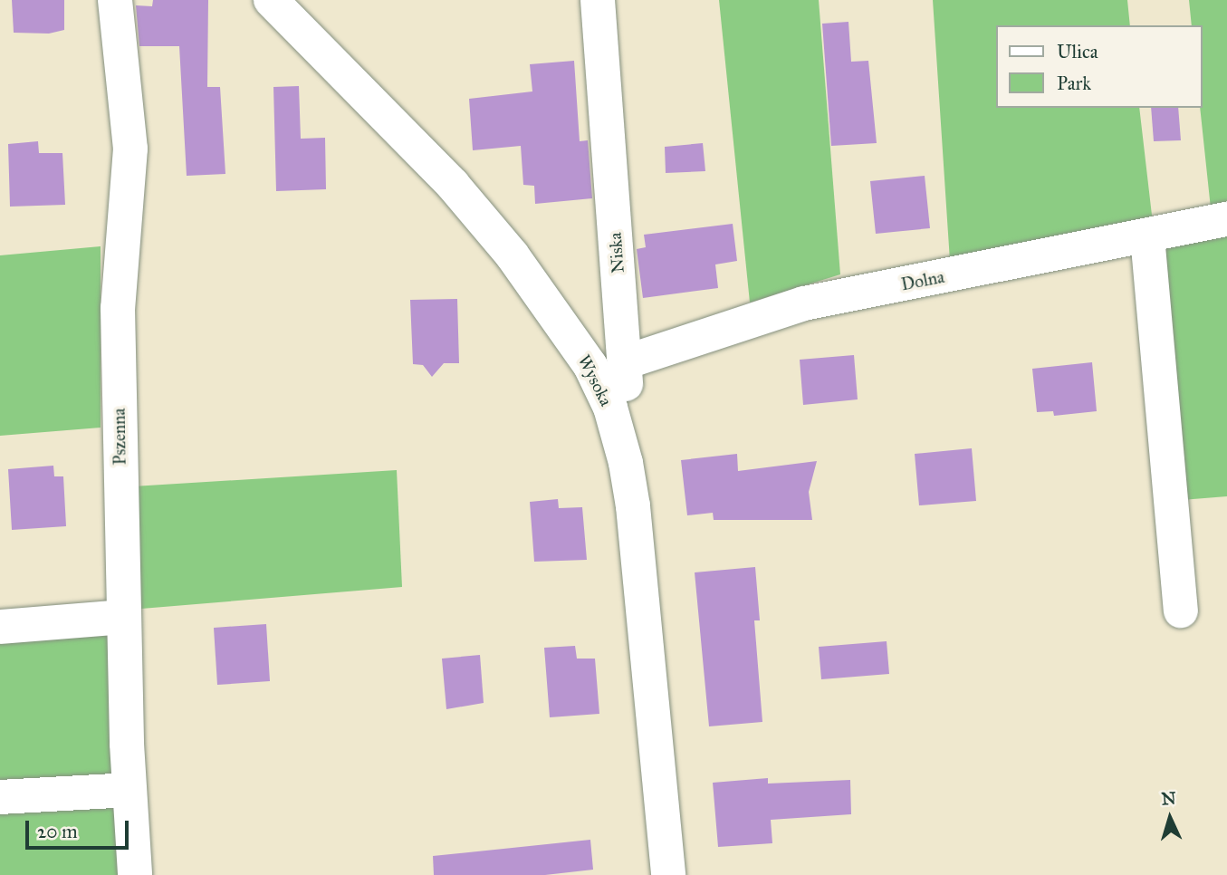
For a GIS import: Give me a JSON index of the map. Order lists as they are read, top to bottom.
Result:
{
  "streets": {
    "street": [
      "Niska",
      "Dolna",
      "Wysoka",
      "Pszenna"
    ]
  },
  "crossings": [
    ["Niska", "Dolna"],
    ["Niska", "Wysoka"]
  ],
  "legend": ["Ulica", "Park"],
  "scale_bar": "20 m",
  "north": "top"
}
